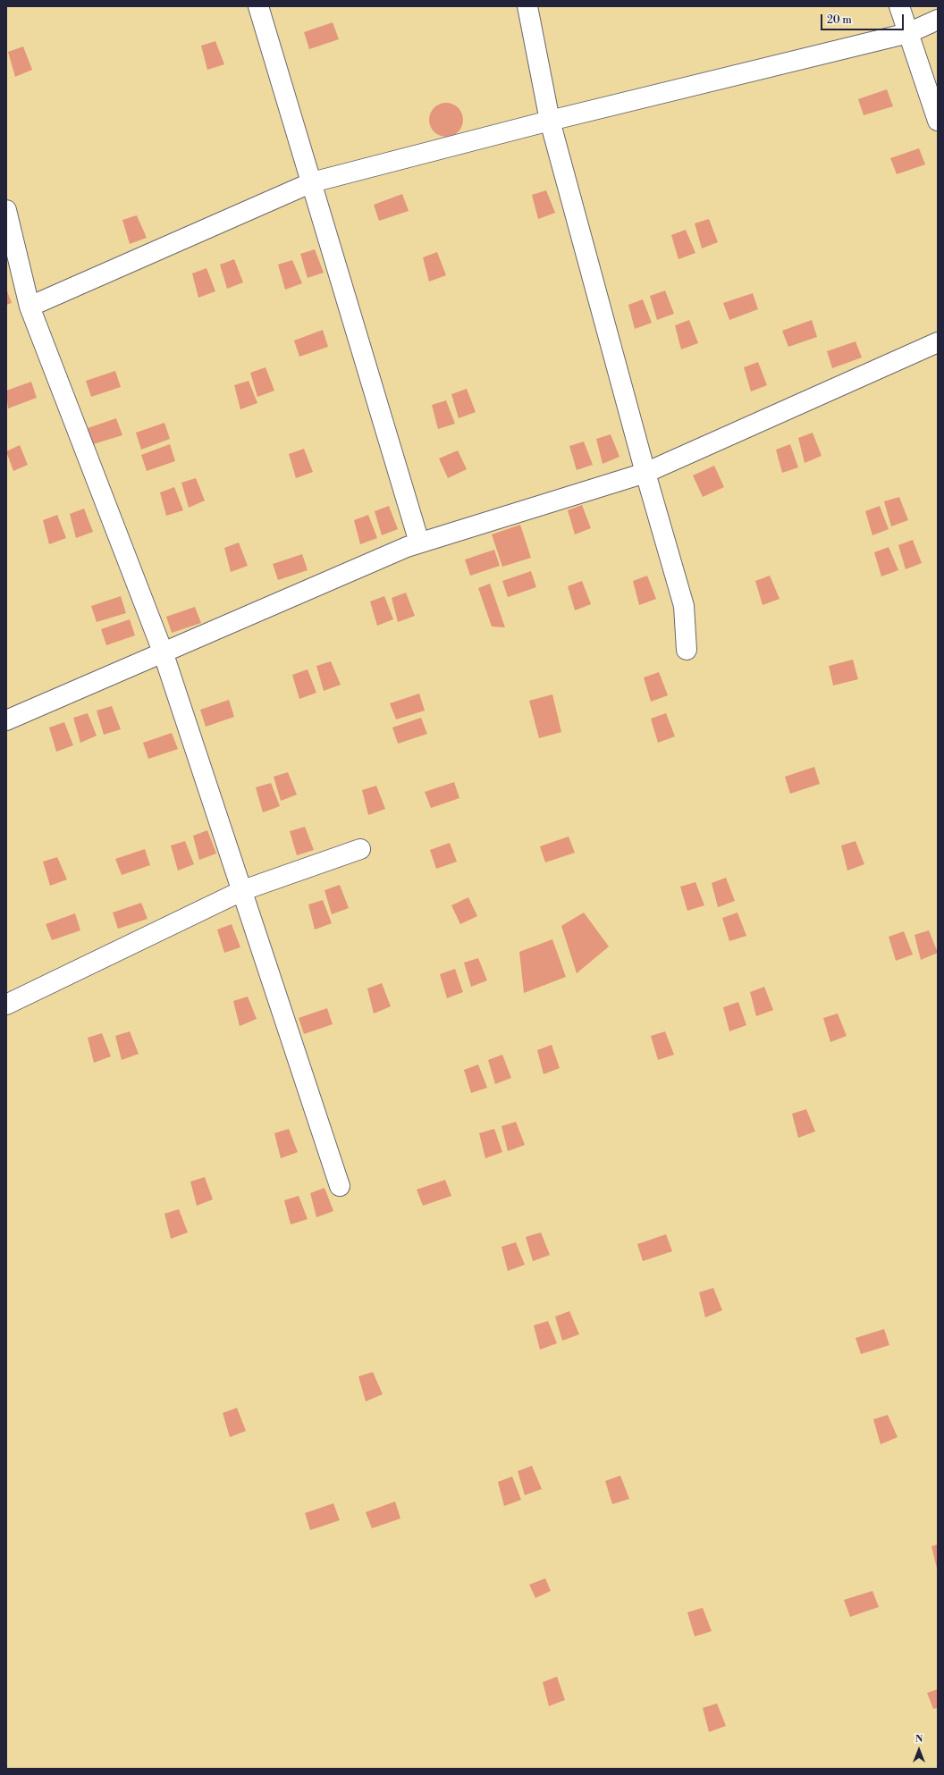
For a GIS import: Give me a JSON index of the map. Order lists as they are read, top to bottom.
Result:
{
  "scale_bar": "20 m",
  "north": "top"
}
